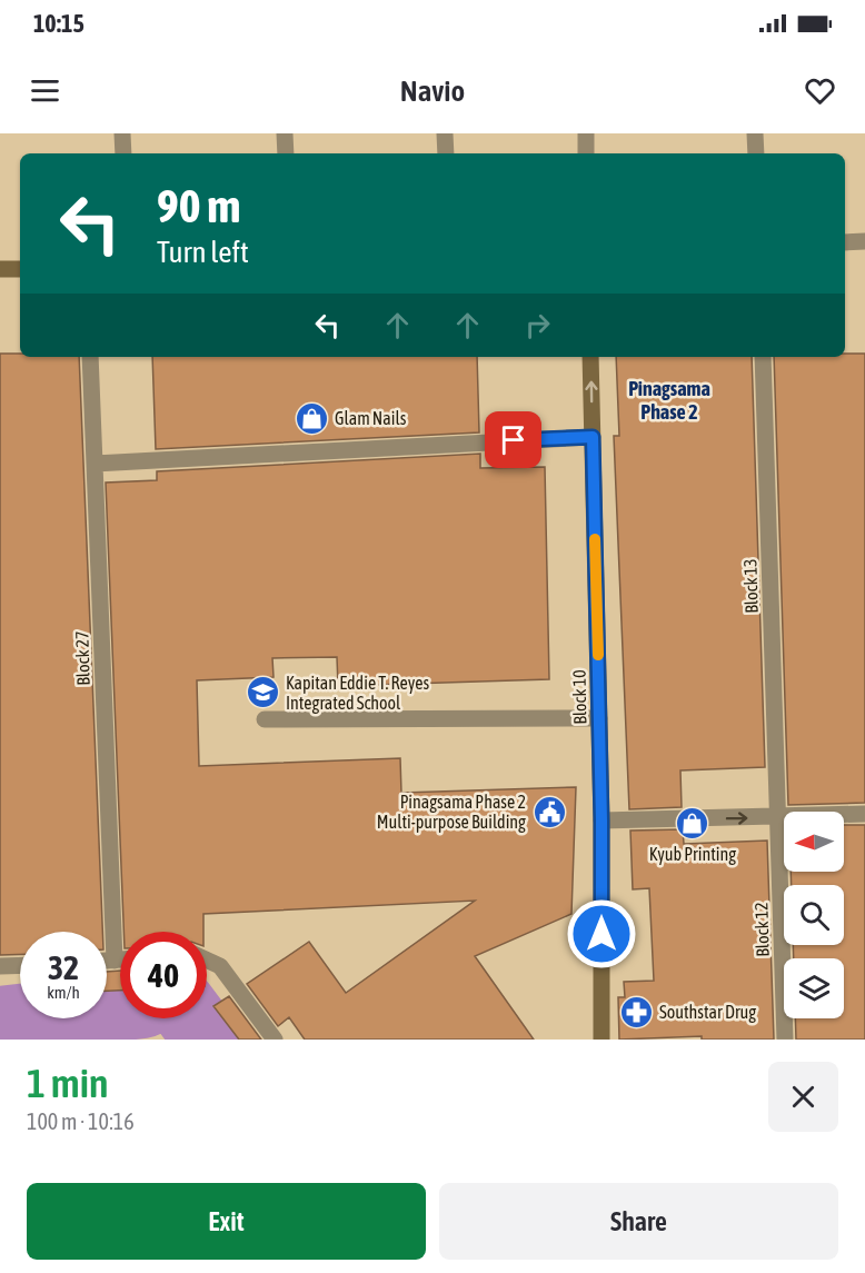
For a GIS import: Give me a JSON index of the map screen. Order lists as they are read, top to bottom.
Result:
{
  "streets": {
    "street": [
      "Block 13",
      "Block 27",
      "Block 10",
      "Block 12"
    ]
  },
  "crossings": [
    ["Block 13", "Block 12"]
  ],
  "districts": ["Pinagsama Phase 2"],
  "places": {
    "shop": ["Glam Nails", "Kyub Printing"],
    "school or university": ["Kapitan Eddie T. Reyes Integrated School"],
    "public building": ["Pinagsama Phase 2 Multi-purpose Building"],
    "pharmacy": ["Southstar Drug"]
  },
  "north": "left",
  "page": {
    "status": "10:15",
    "header": "Navio",
    "turn": ["90 m", "Turn left"],
    "speed": "32 km/h",
    "limit": "40",
    "heading": ["1 min", "100 m · 10:16"],
    "buttons": ["Exit", "Share"]
  }
}
